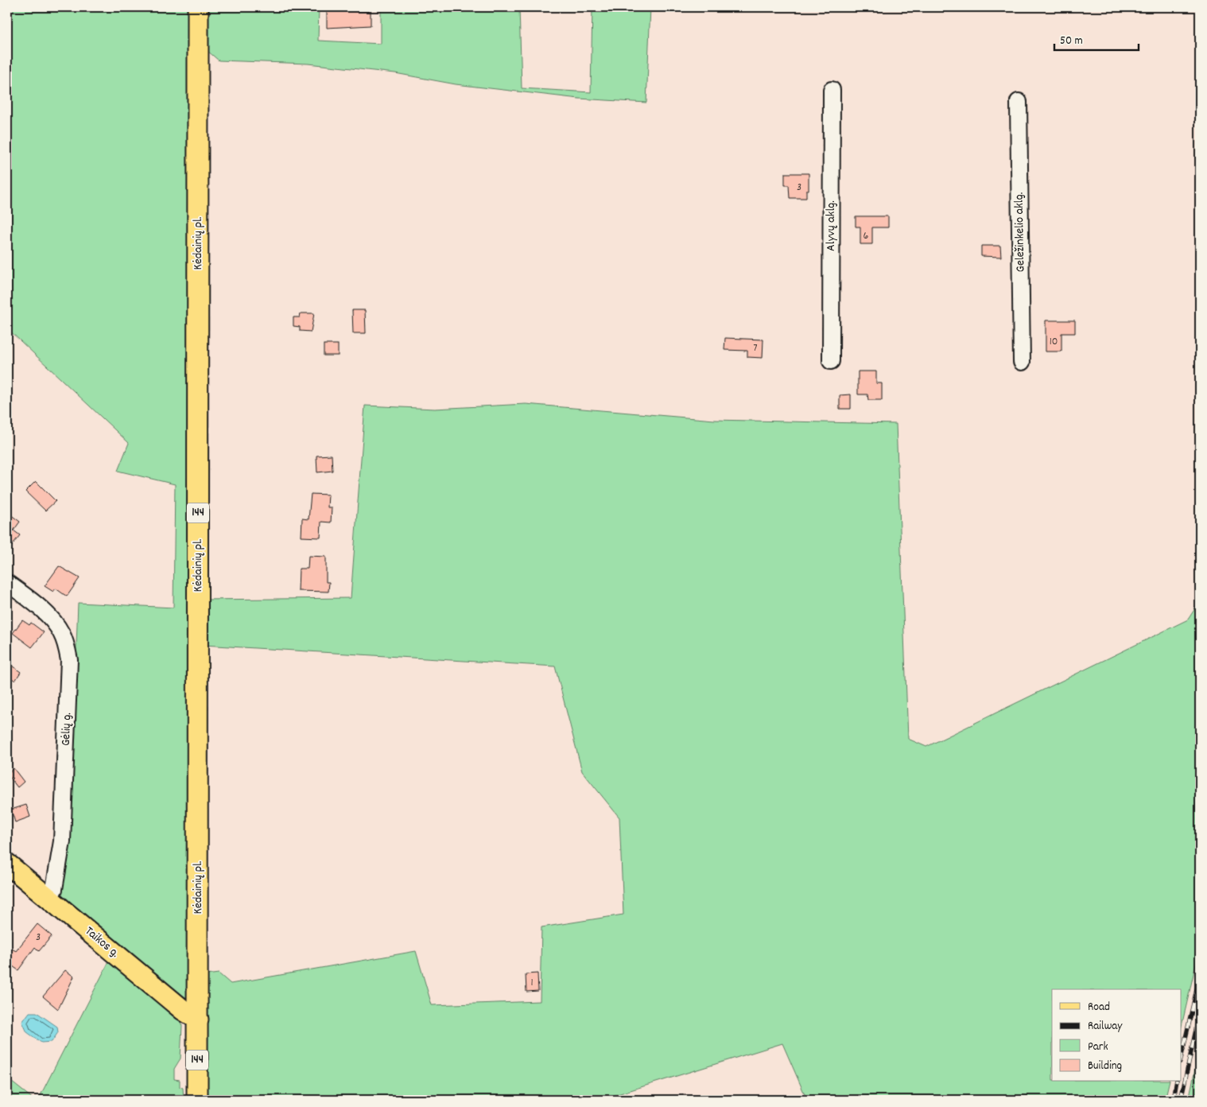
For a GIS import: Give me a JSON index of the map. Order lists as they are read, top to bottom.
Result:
{
  "streets": {
    "main road": ["Kėdainių pl.", "144", "Taikos g."],
    "street": ["Alyvų aklg.", "Geležinkelio aklg.", "Gėlių g."]
  },
  "crossings": [
    ["Kėdainių pl.", "Taikos g."],
    ["Gėlių g.", "Taikos g."]
  ],
  "house_numbers": [
    "3",
    "6",
    "10",
    "7",
    "3",
    "1"
  ],
  "legend": [
    "Road",
    "Railway",
    "Park",
    "Building"
  ],
  "scale_bar": "50 m"
}
